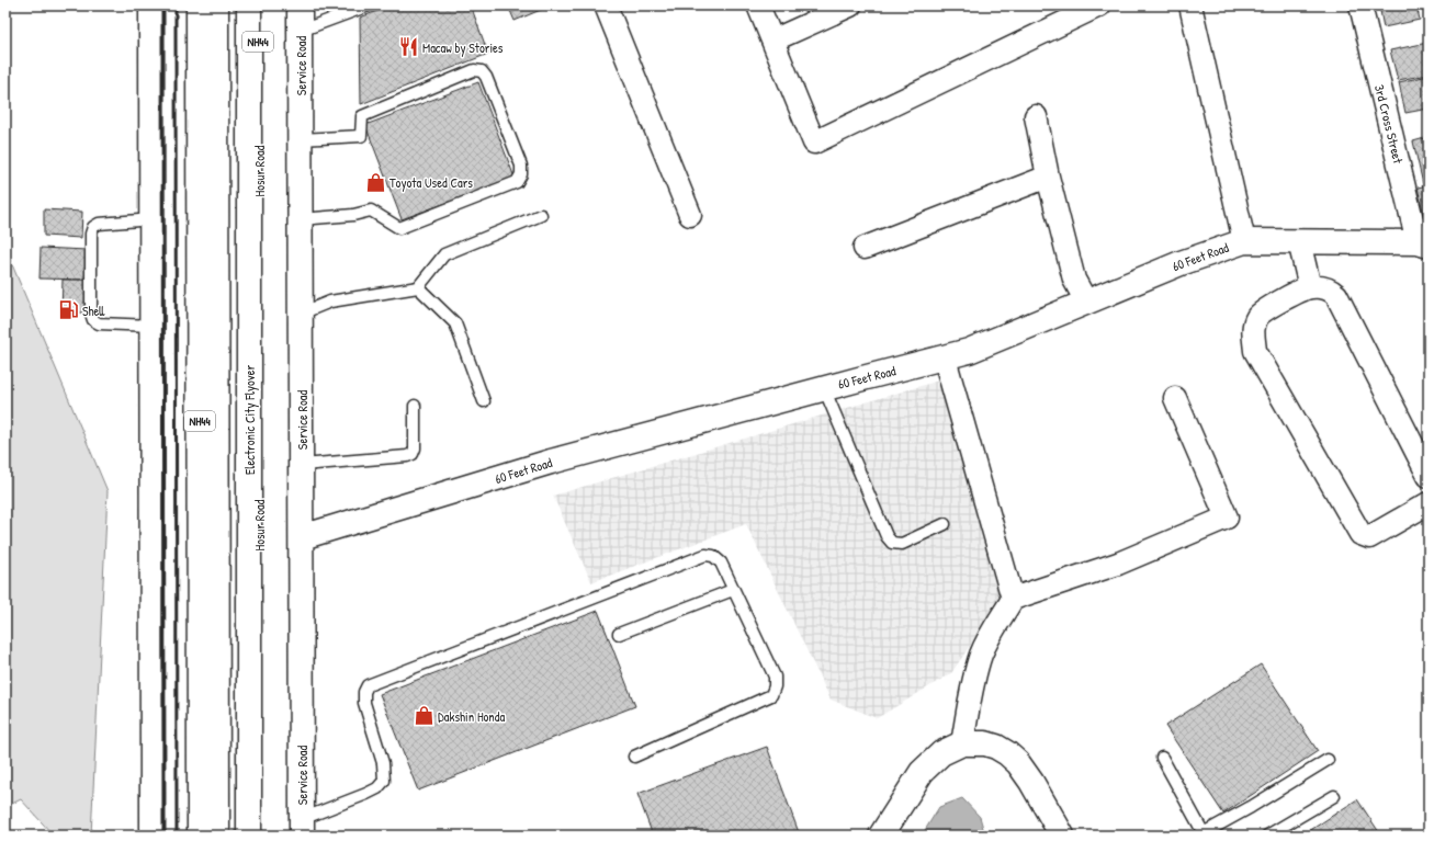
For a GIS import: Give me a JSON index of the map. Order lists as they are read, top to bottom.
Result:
{
  "streets": {
    "main road": [
      "NH44",
      "Service Road",
      "Hosur Road",
      "60 Feet Road",
      "Electronic City Flyover"
    ],
    "street": ["3rd Cross Street"]
  },
  "crossings": [
    ["Service Road", "60 Feet Road"],
    ["3rd Cross Street", "60 Feet Road"]
  ],
  "places": {
    "restaurant": ["Macaw by Stories"],
    "shop": ["Toyota Used Cars", "Dakshin Honda"],
    "fuel station": ["Shell"]
  }
}
